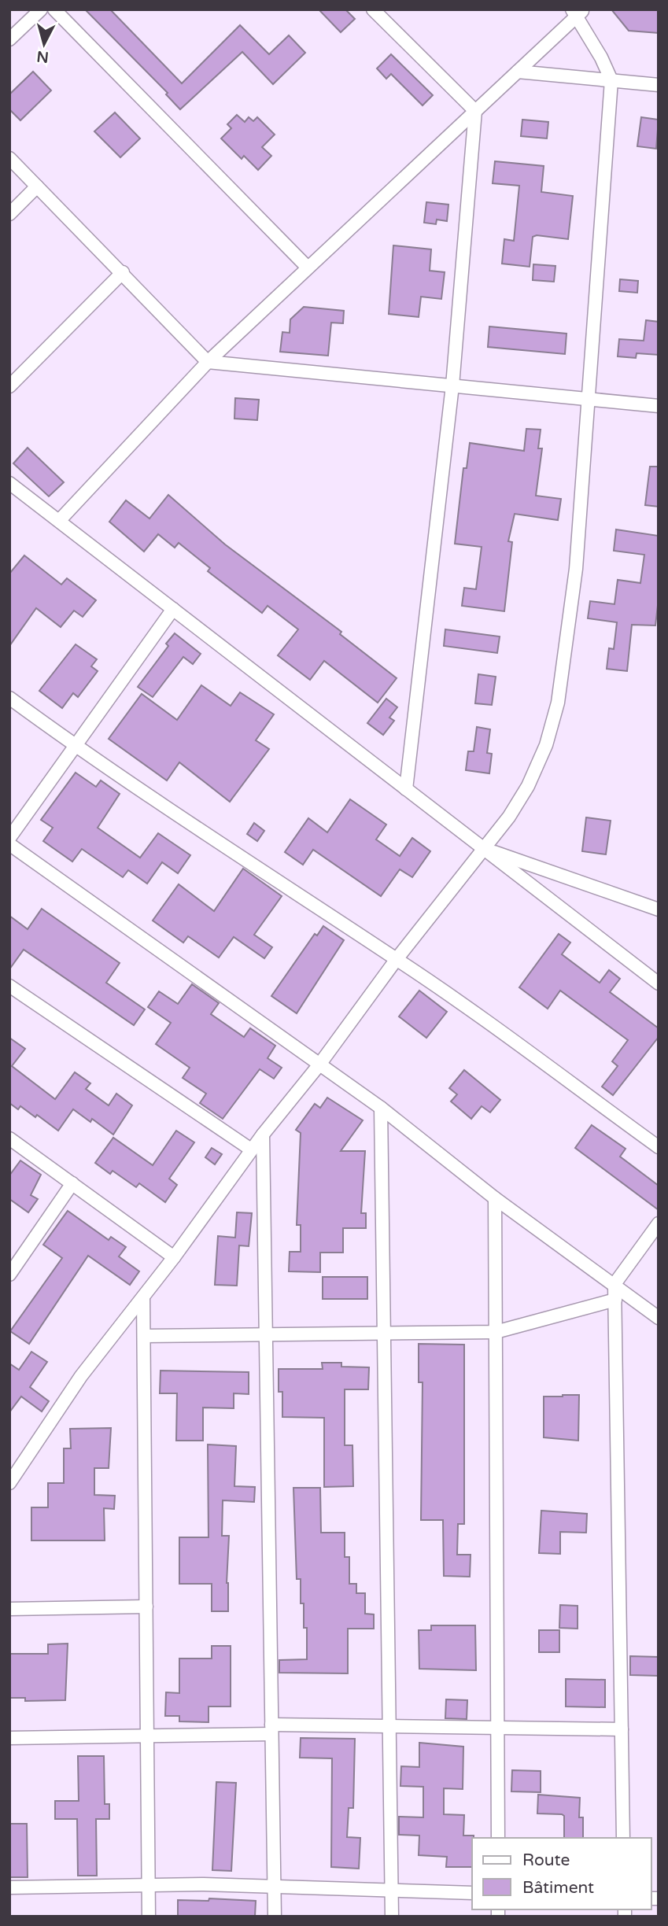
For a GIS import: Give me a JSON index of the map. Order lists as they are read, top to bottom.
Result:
{
  "legend": ["Route", "Bâtiment"],
  "north": "bottom"
}
